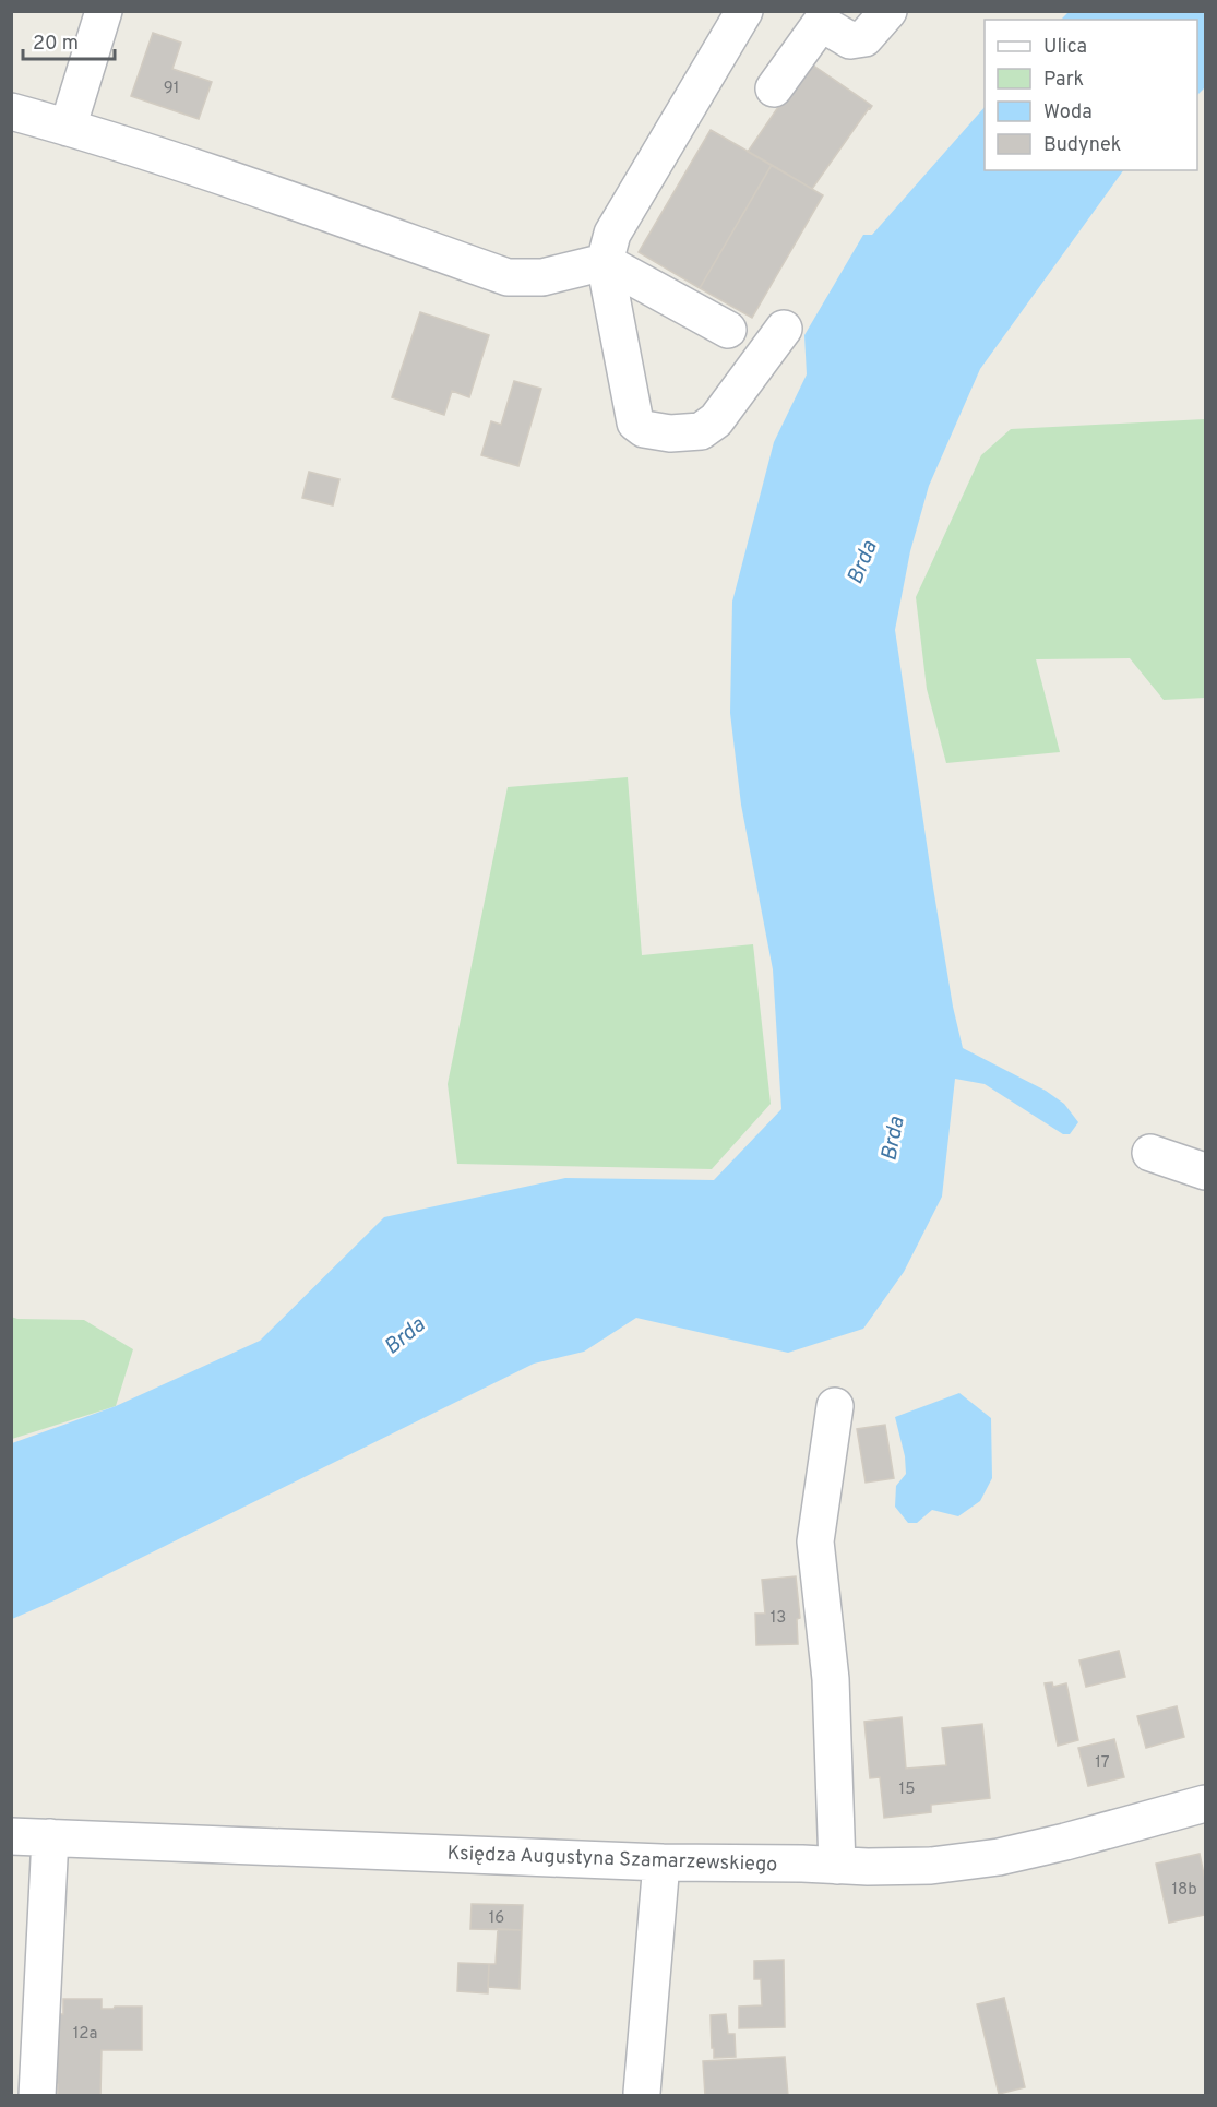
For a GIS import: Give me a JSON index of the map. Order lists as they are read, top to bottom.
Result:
{
  "streets": {
    "street": ["Księdza Augustyna Szamarzewskiego"]
  },
  "water": ["Brda"],
  "house_numbers": [
    "91",
    "13",
    "17",
    "15",
    "18b",
    "16",
    "12a"
  ],
  "legend": [
    "Ulica",
    "Park",
    "Woda",
    "Budynek"
  ],
  "scale_bar": "20 m"
}
